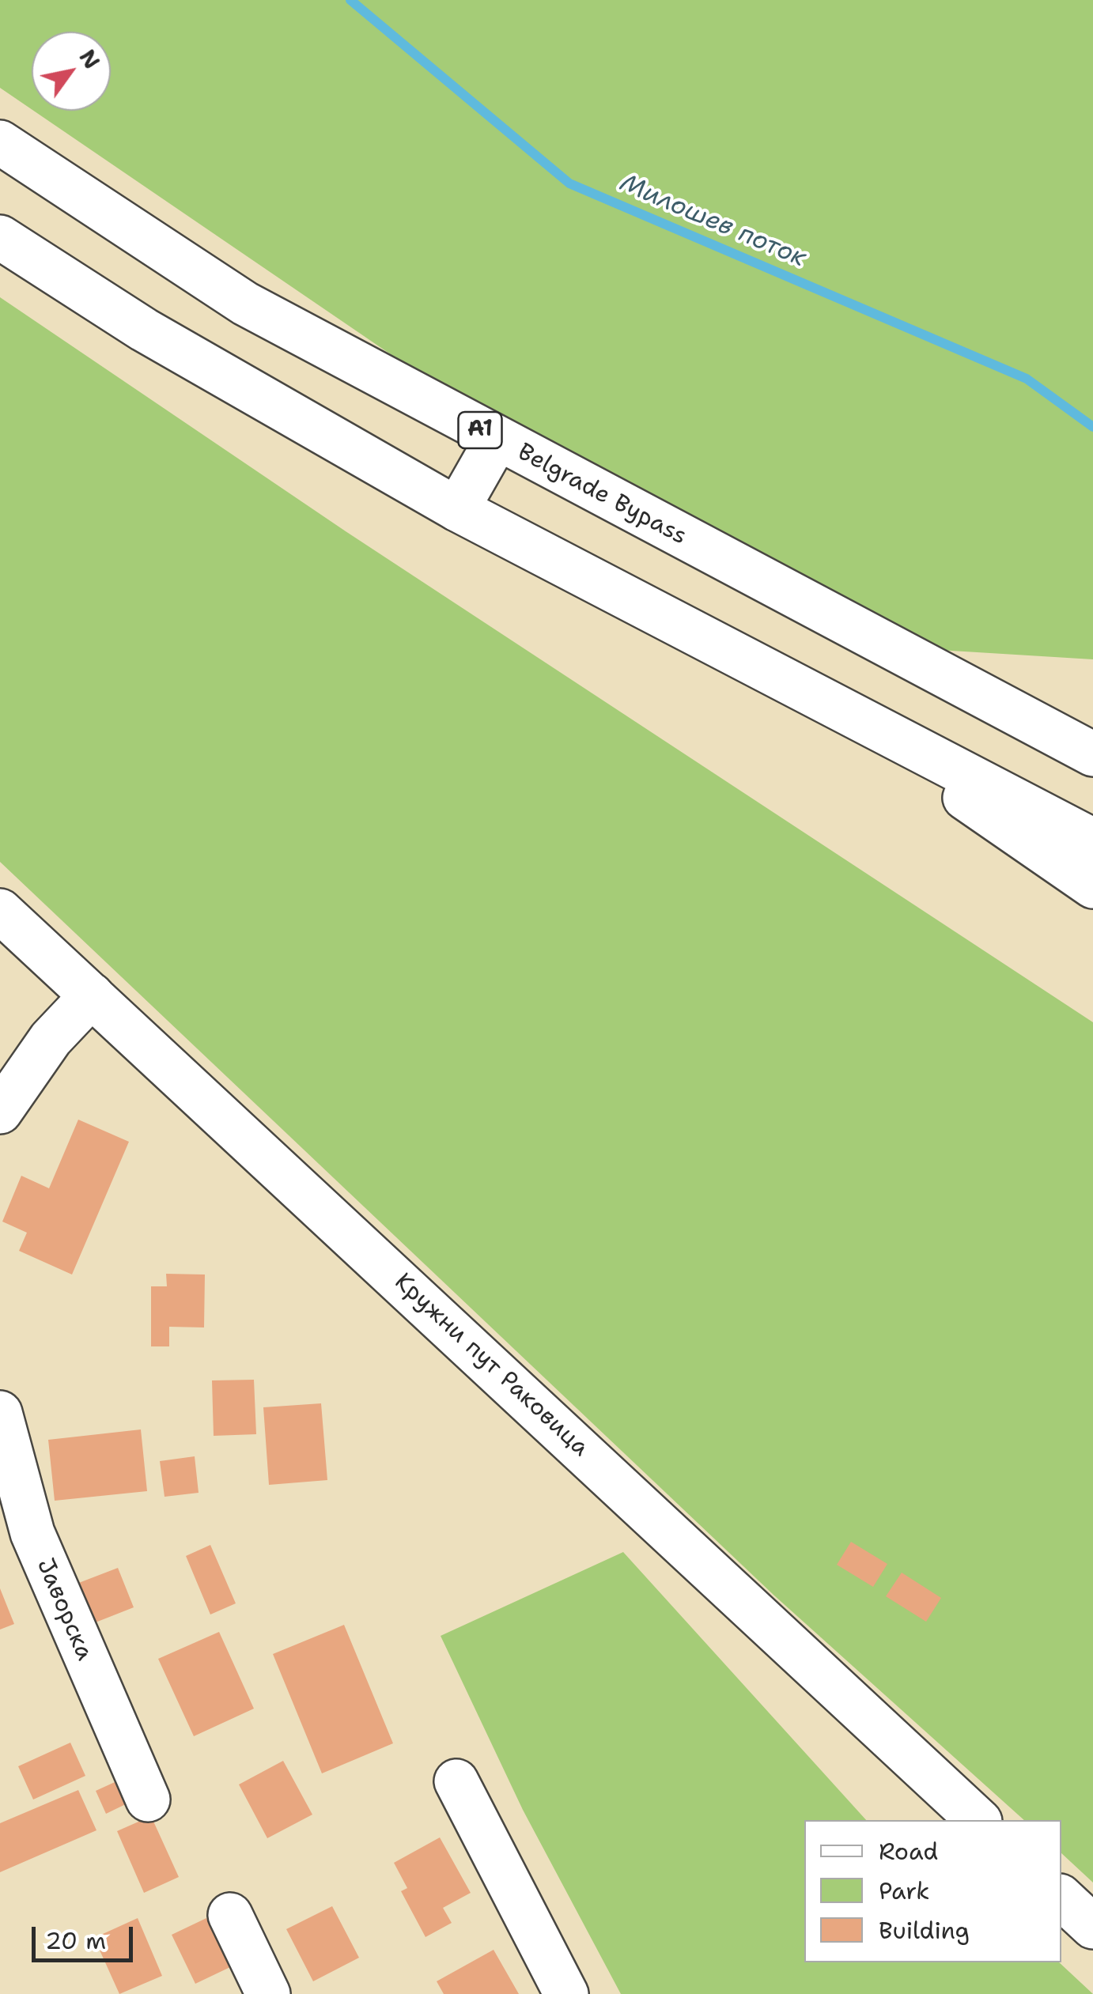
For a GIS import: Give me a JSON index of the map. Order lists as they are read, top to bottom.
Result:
{
  "streets": {
    "main road": [
      "A1",
      "Belgrade Bypass",
      "Кружни пут Раковица",
      "Јаворска"
    ]
  },
  "water": ["Милошев поток"],
  "legend": ["Road", "Park", "Building"],
  "scale_bar": "20 m",
  "north": "top right"
}
